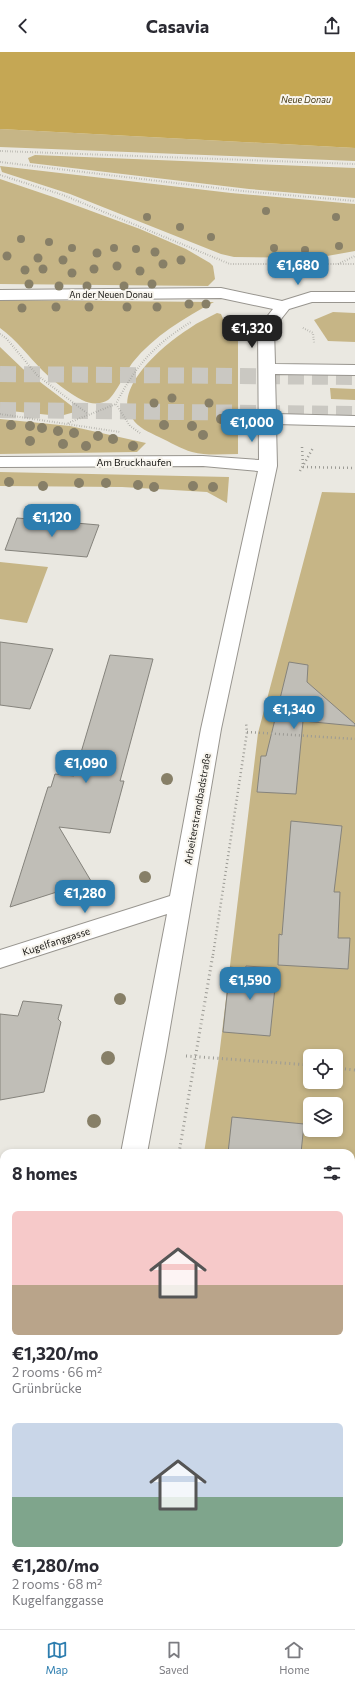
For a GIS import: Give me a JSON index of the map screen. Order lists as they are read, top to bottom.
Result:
{
  "streets": {
    "street": [
      "An der Neuen Donau",
      "Am Bruckhaufen",
      "Arbeiterstrandbadstraße",
      "Kugelfanggasse"
    ]
  },
  "crossings": [
    ["An der Neuen Donau", "Arbeiterstrandbadstraße"],
    ["Am Bruckhaufen", "Arbeiterstrandbadstraße"],
    ["Arbeiterstrandbadstraße", "Kugelfanggasse"]
  ],
  "water": ["Neue Donau"],
  "page": {
    "header": "Casavia",
    "price": [
      "€1,680",
      "€1,320",
      "€1,000",
      "€1,120",
      "€1,340",
      "€1,090",
      "€1,280",
      "€1,590"
    ],
    "heading": "8 homes",
    "list": [
      {
        "name": "€1,320/mo",
        "note": "2 rooms · 66 m² · Grünbrücke"
      },
      {
        "name": "€1,280/mo",
        "note": "2 rooms · 68 m² · Kugelfanggasse"
      }
    ],
    "tabs": ["Map", "Saved", "Home"]
  }
}
